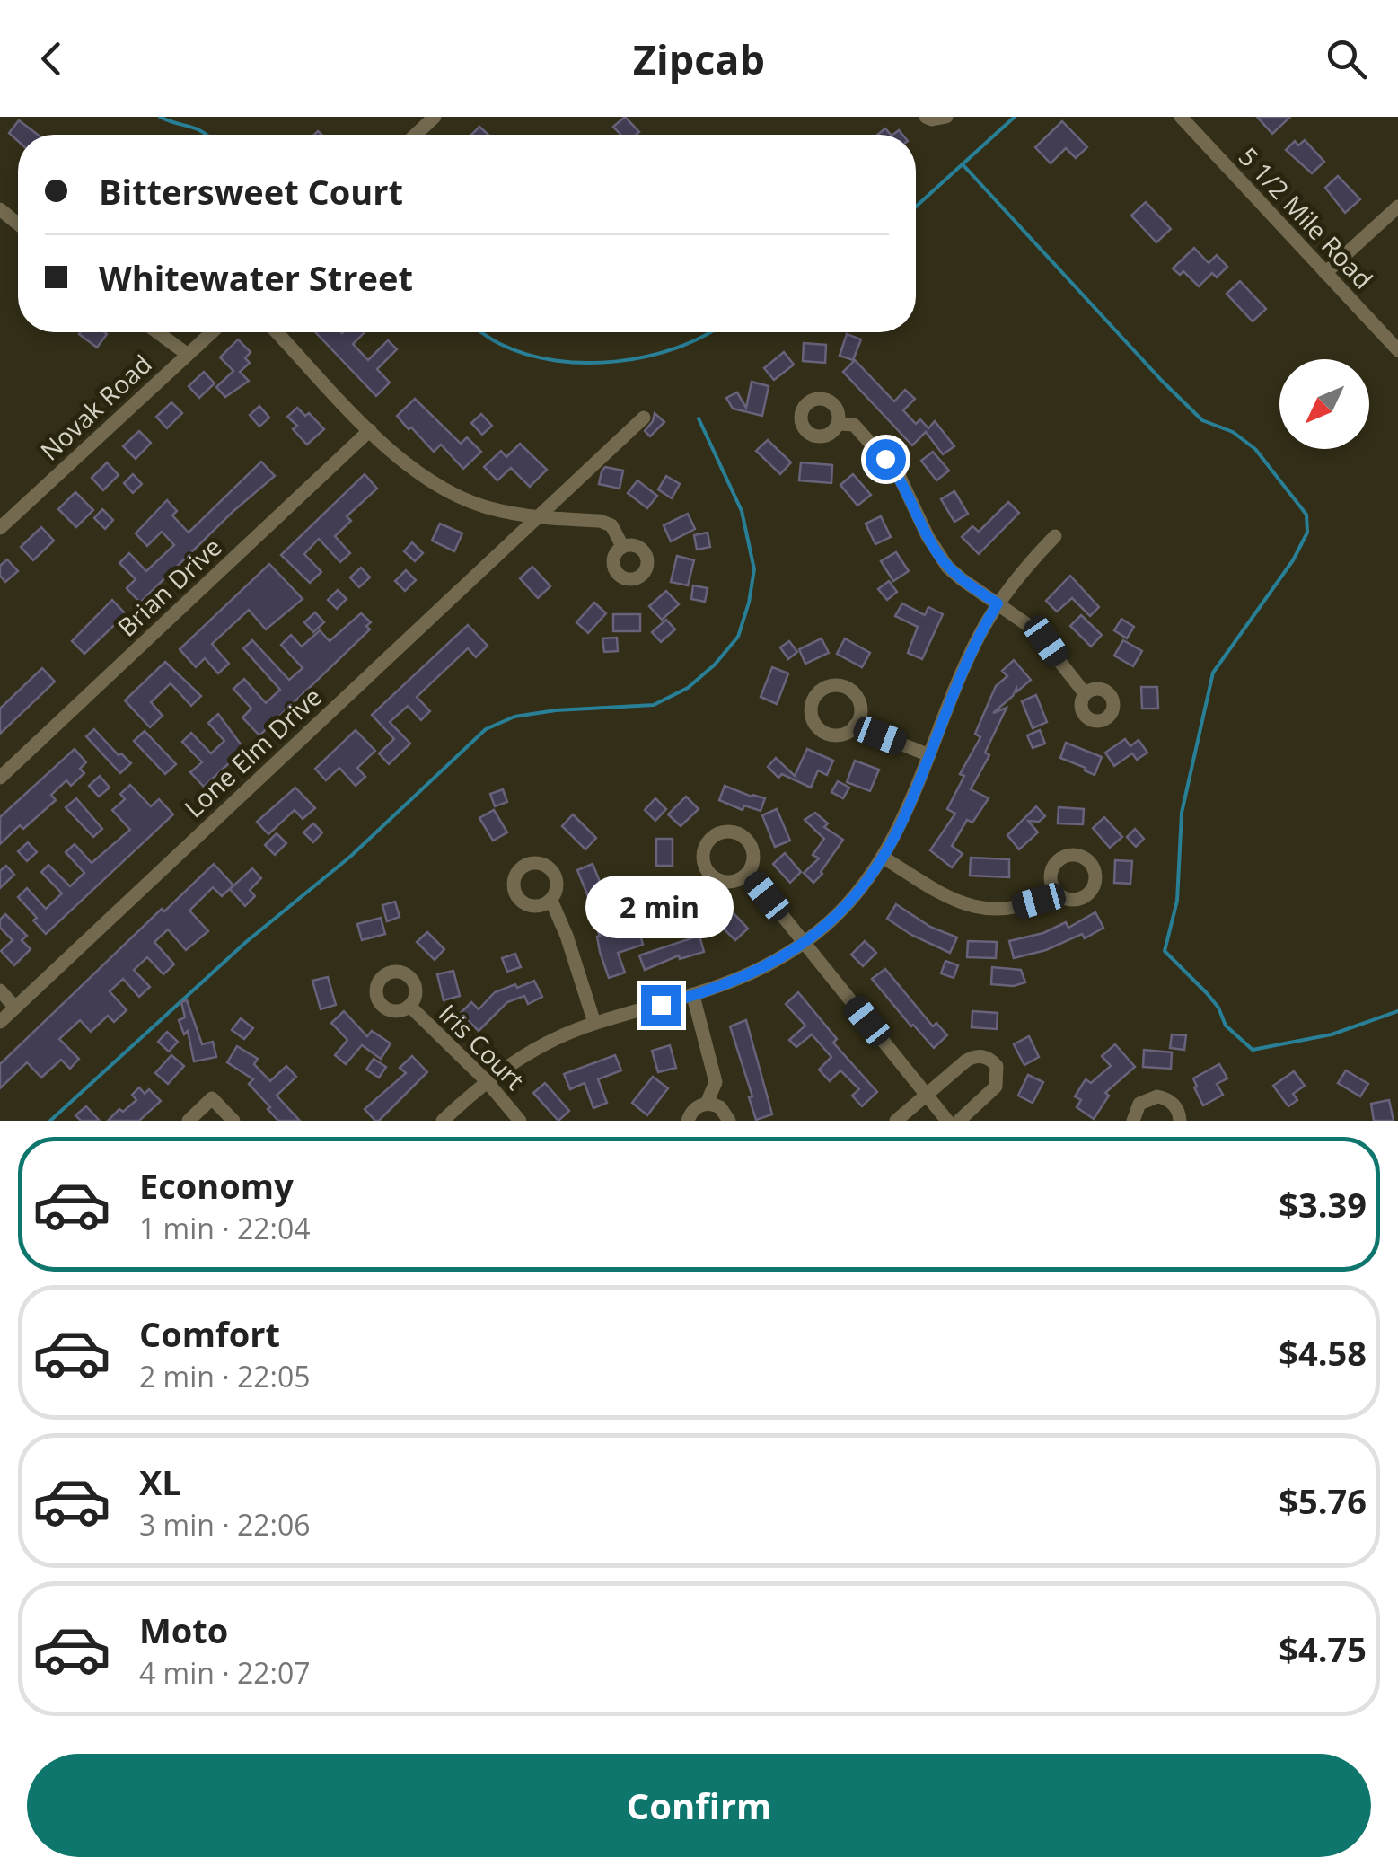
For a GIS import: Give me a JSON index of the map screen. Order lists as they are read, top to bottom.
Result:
{
  "streets": {
    "street": [
      "5 1/2 Mile Road",
      "Novak Road",
      "Brian Drive",
      "Lone Elm Drive",
      "Iris Court"
    ]
  },
  "north": "bottom left",
  "page": {
    "header": "Zipcab",
    "banner": ["Bittersweet Court", "Whitewater Street"],
    "bubble": "2 min",
    "list": [
      {
        "name": "Economy",
        "note": "1 min · 22:04",
        "value": "$3.39"
      },
      {
        "name": "Comfort",
        "note": "2 min · 22:05",
        "value": "$4.58"
      },
      {
        "name": "XL",
        "note": "3 min · 22:06",
        "value": "$5.76"
      },
      {
        "name": "Moto",
        "note": "4 min · 22:07",
        "value": "$4.75"
      }
    ],
    "buttons": "Confirm"
  }
}
